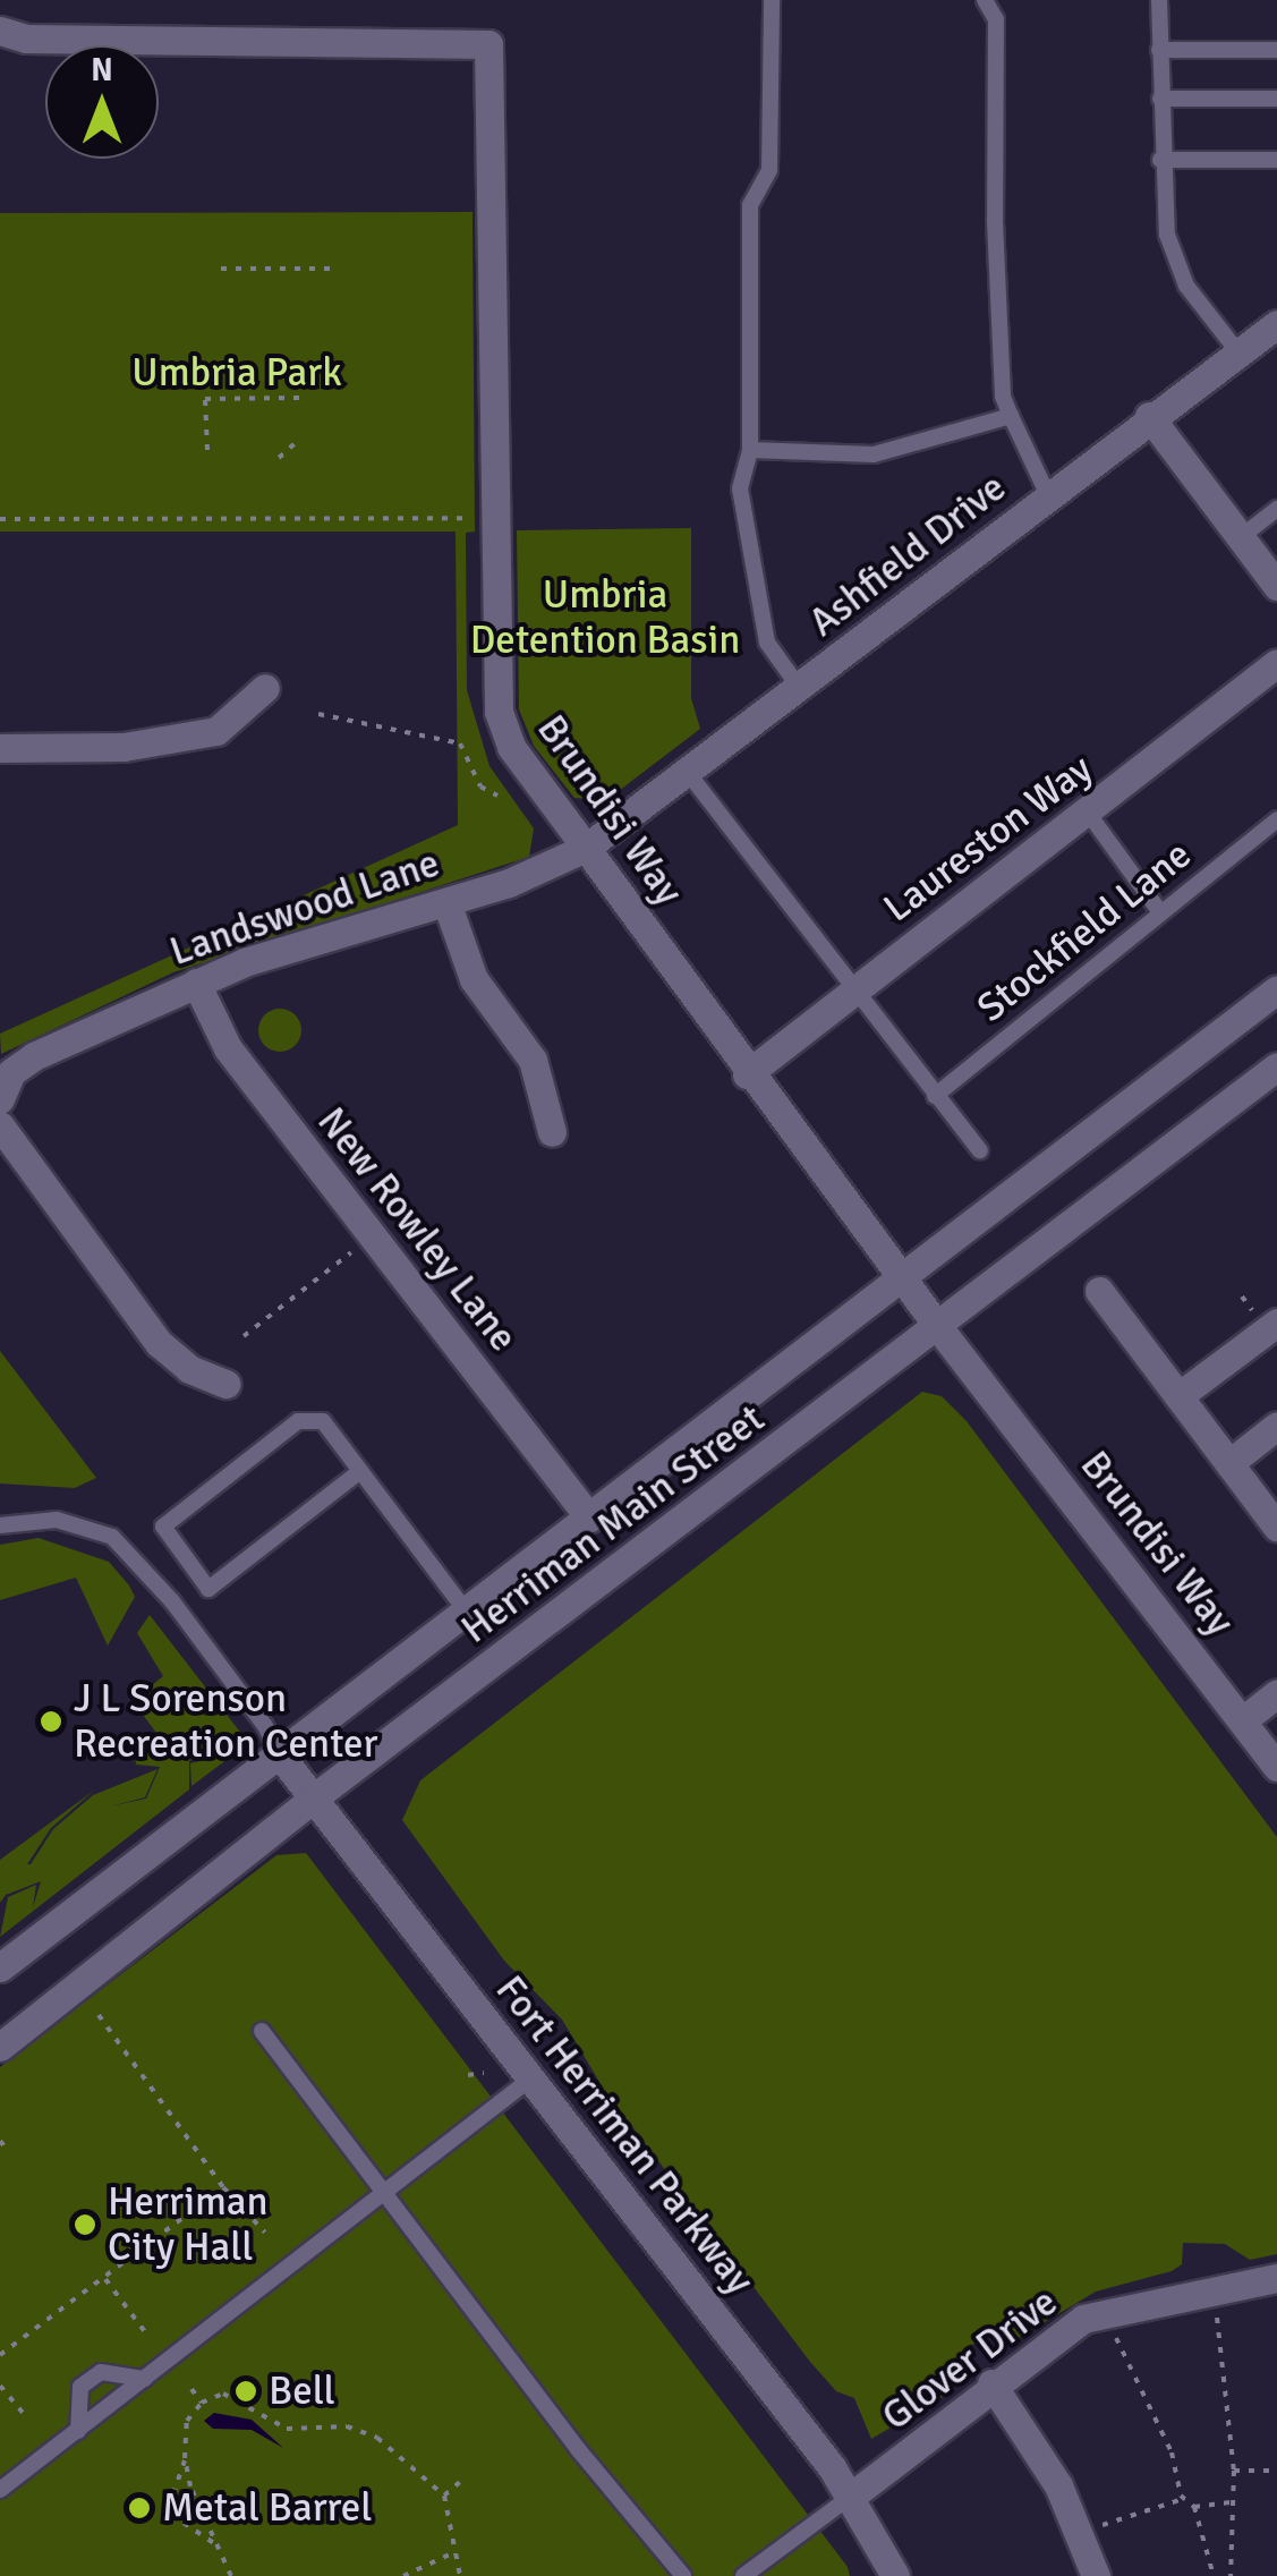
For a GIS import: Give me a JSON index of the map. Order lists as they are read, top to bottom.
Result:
{
  "streets": {
    "street": [
      "Ashfield Drive",
      "Brundisi Way",
      "Laureston Way",
      "Landswood Lane",
      "New Rowley Lane",
      "Herriman Main Street",
      "Fort Herriman Parkway",
      "Glover Drive"
    ],
    "lane": ["Stockfield Lane"]
  },
  "crossings": [
    ["Ashfield Drive", "Brundisi Way"],
    ["Ashfield Drive", "Landswood Lane"],
    ["Brundisi Way", "Laureston Way"],
    ["Brundisi Way", "Landswood Lane"],
    ["Brundisi Way", "Herriman Main Street"],
    ["Landswood Lane", "New Rowley Lane"],
    ["New Rowley Lane", "Herriman Main Street"],
    ["Herriman Main Street", "Fort Herriman Parkway"],
    ["Fort Herriman Parkway", "Glover Drive"]
  ],
  "parks": ["Umbria Park", "Umbria Detention Basin"],
  "places": [
    "J L Sorenson Recreation Center",
    "Herriman City Hall",
    "Bell",
    "Metal Barrel"
  ],
  "north": "top"
}
